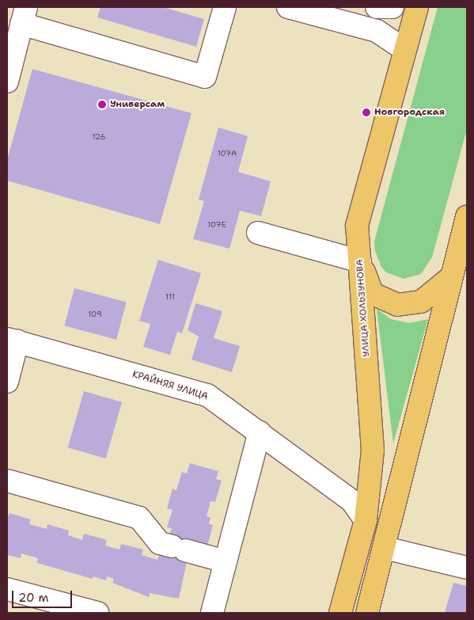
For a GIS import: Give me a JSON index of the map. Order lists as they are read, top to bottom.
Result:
{
  "streets": {
    "main road": ["УЛИЦА ХОЛЬЗУНОВА"],
    "street": ["КРАЙНЯЯ УЛИЦА"]
  },
  "crossings": [
    ["УЛИЦА ХОЛЬЗУНОВА", "КРАЙНЯЯ УЛИЦА"]
  ],
  "places": ["Универсам", "Новгородская"],
  "house_numbers": [
    "126",
    "107А",
    "107Е",
    "111",
    "109"
  ],
  "scale_bar": "20 m"
}
